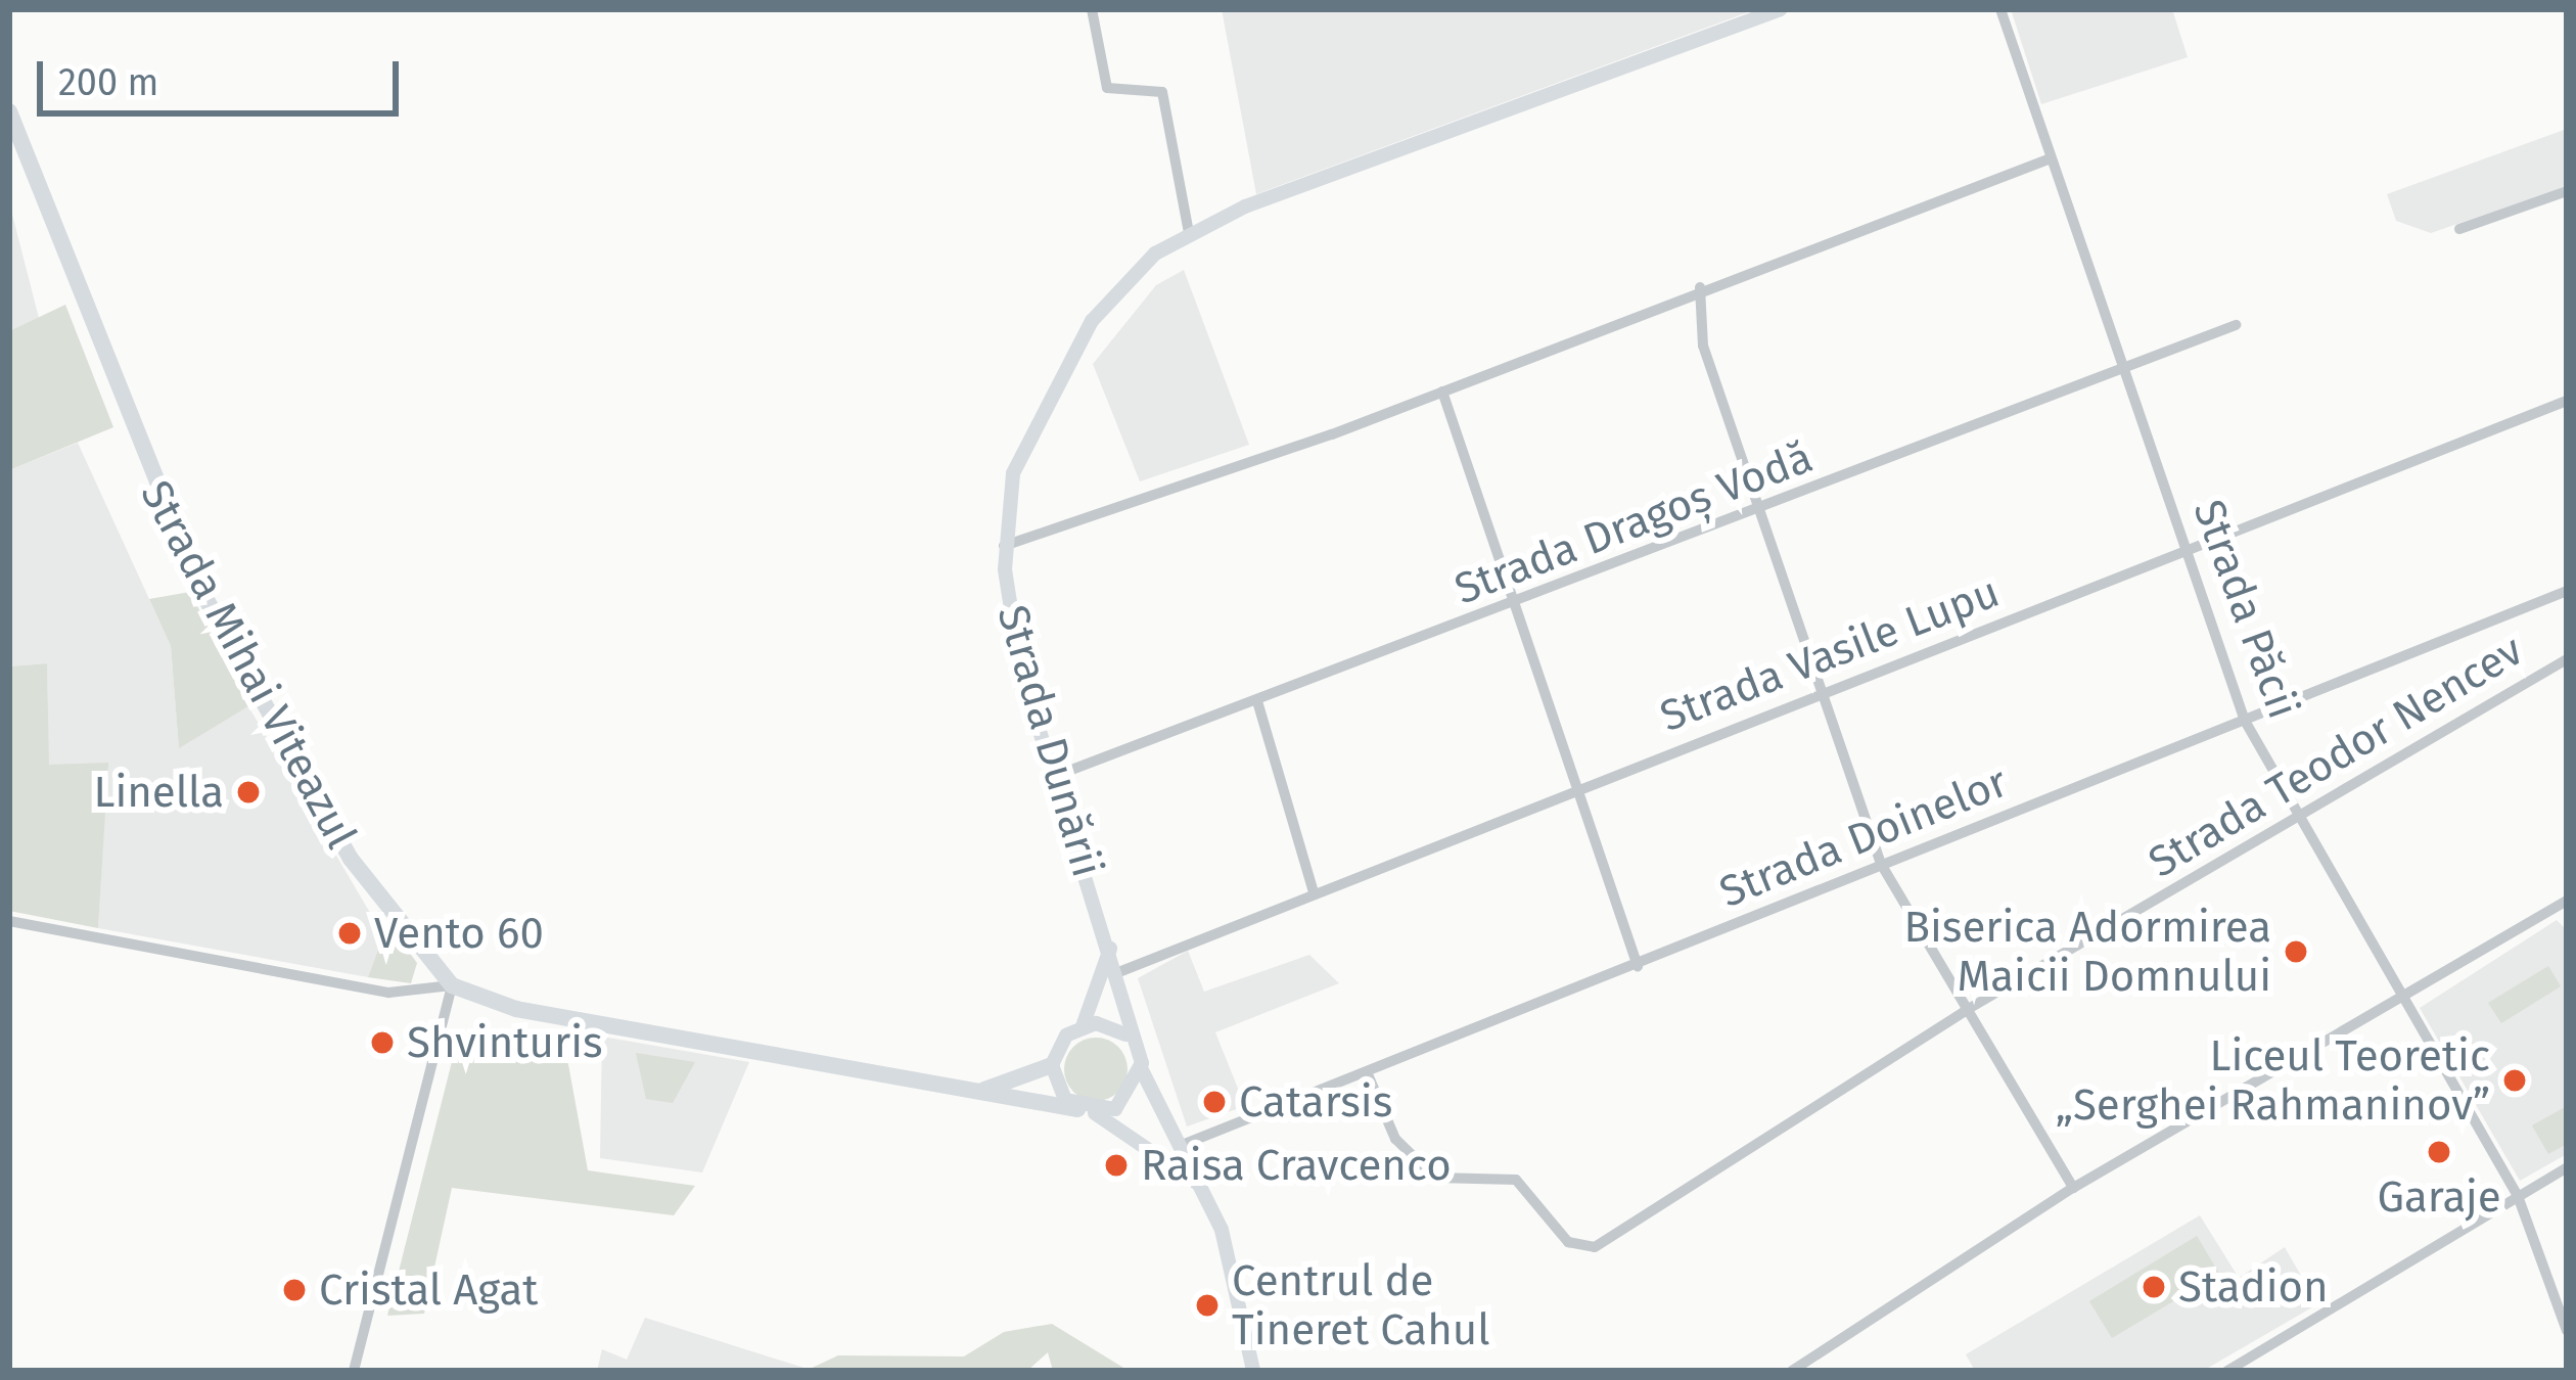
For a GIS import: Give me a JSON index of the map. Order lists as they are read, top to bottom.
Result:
{
  "streets": {
    "main road": ["Strada Mihai Viteazul", "Strada Dunării"],
    "street": [
      "Strada Dragoș Vodă",
      "Strada Păcii",
      "Strada Vasile Lupu",
      "Strada Teodor Nencev",
      "Strada Doinelor"
    ]
  },
  "crossings": [
    ["Strada Dragoș Vodă", "Strada Păcii"],
    ["Strada Dragoș Vodă", "Strada Dunării"],
    ["Strada Păcii", "Strada Vasile Lupu"],
    ["Strada Păcii", "Strada Teodor Nencev"],
    ["Strada Păcii", "Strada Doinelor"],
    ["Strada Vasile Lupu", "Strada Dunării"],
    ["Strada Teodor Nencev", "Strada Doinelor"]
  ],
  "places": [
    "Linella",
    "Vento 60",
    "Biserica Adormirea Maicii Domnului",
    "Shvinturis",
    "Liceul Teoretic „Serghei Rahmaninov”",
    "Catarsis",
    "Garaje",
    "Raisa Cravcenco",
    "Stadion",
    "Cristal Agat",
    "Centrul de Tineret Cahul"
  ],
  "scale_bar": "200 m"
}
